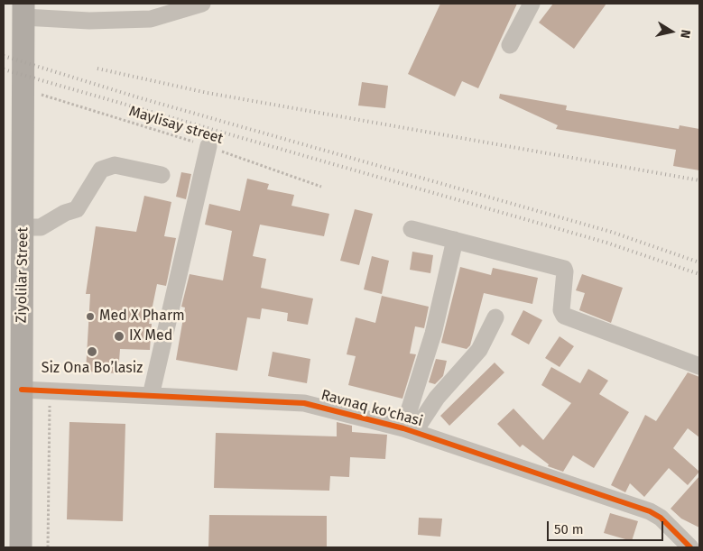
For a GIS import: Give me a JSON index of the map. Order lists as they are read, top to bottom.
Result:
{
  "streets": {
    "main road": ["Ziyolilar Street"],
    "street": ["Ravnaq ko'chasi"],
    "path": ["Maylisay street"]
  },
  "crossings": [
    ["Maylisay street", "Ziyolilar Street"],
    ["Ziyolilar Street", "Ravnaq ko'chasi"]
  ],
  "places": ["Med X Pharm", "IX Med", "Siz Ona Bo’lasiz"],
  "scale_bar": "50 m",
  "north": "right"
}
